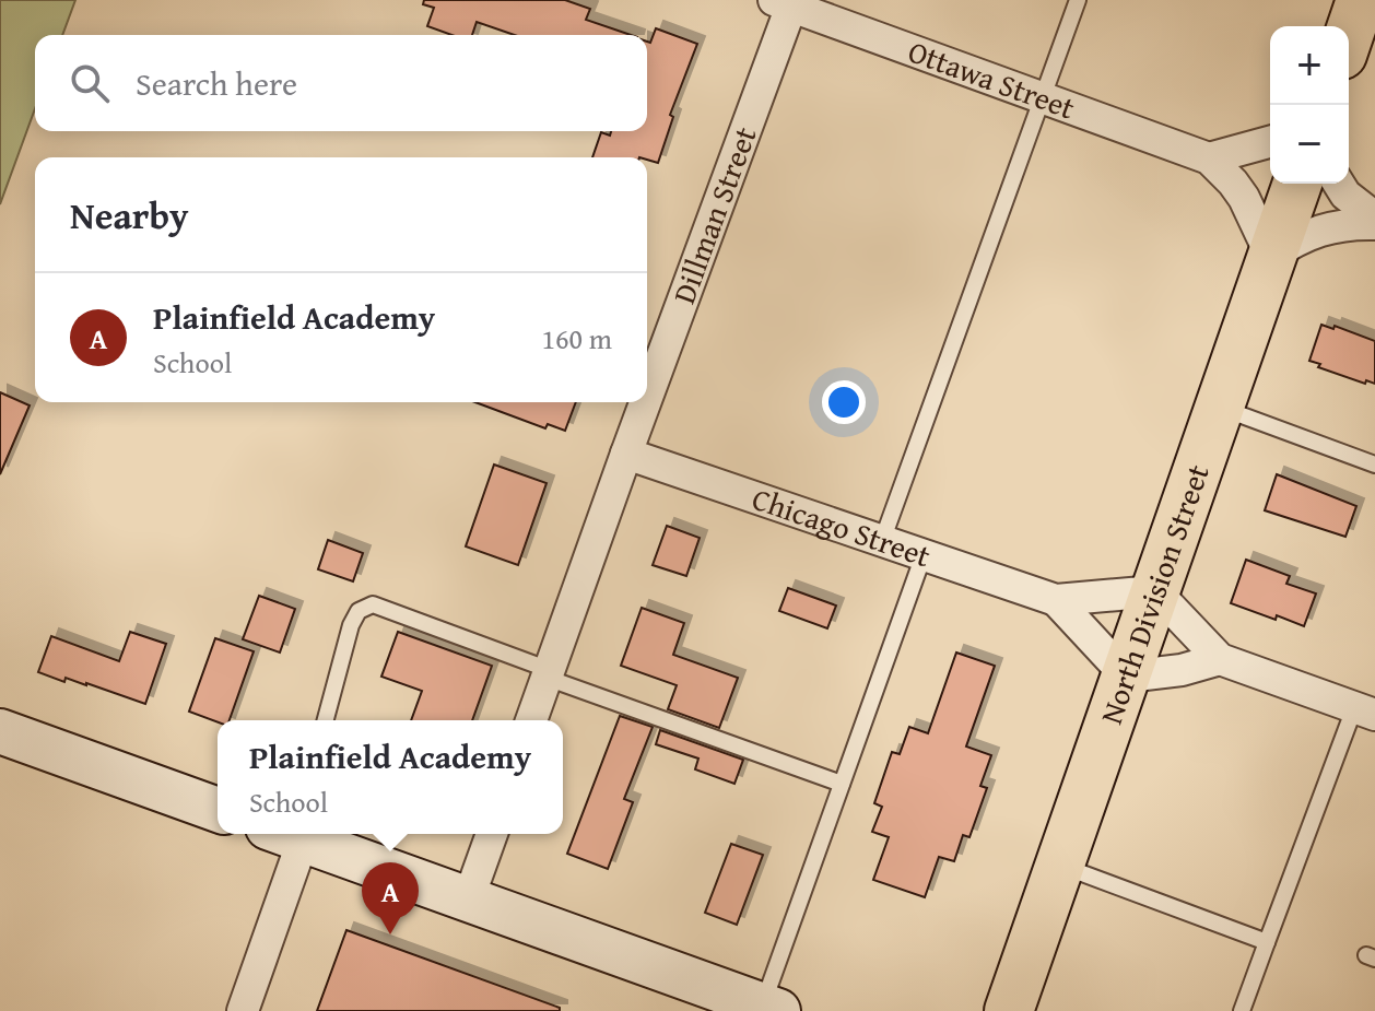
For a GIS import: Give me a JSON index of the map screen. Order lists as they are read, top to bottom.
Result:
{
  "streets": {
    "main road": ["North Division Street"],
    "street": ["Ottawa Street", "Dillman Street", "Chicago Street"]
  },
  "crossings": [
    ["Ottawa Street", "Dillman Street"],
    ["Ottawa Street", "North Division Street"],
    ["Dillman Street", "Chicago Street"],
    ["Chicago Street", "North Division Street"]
  ],
  "page": {
    "map_buttons": ["+", "−"],
    "search": "Search here",
    "heading": "Nearby",
    "list": [
      {
        "mark": "A",
        "name": "Plainfield Academy",
        "note": "School",
        "value": "160 m"
      }
    ],
    "popup": ["Plainfield Academy", "School"],
    "pins": "A"
  }
}
